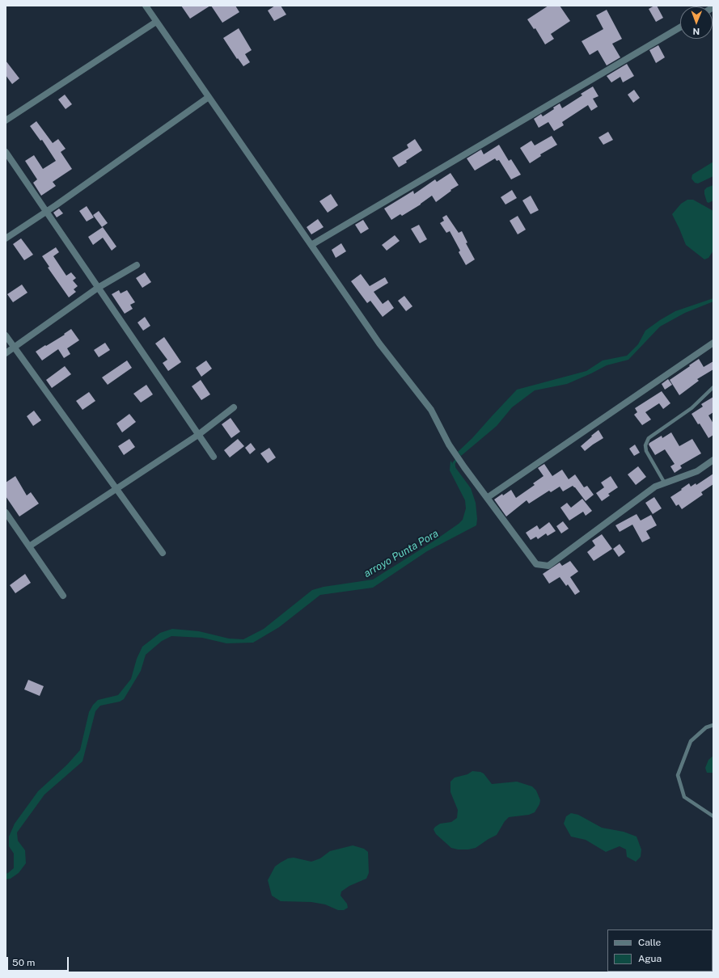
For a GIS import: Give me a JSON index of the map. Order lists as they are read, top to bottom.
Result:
{
  "water": ["arroyo Punta Pora"],
  "legend": ["Calle", "Agua"],
  "scale_bar": "50 m",
  "north": "bottom"
}
